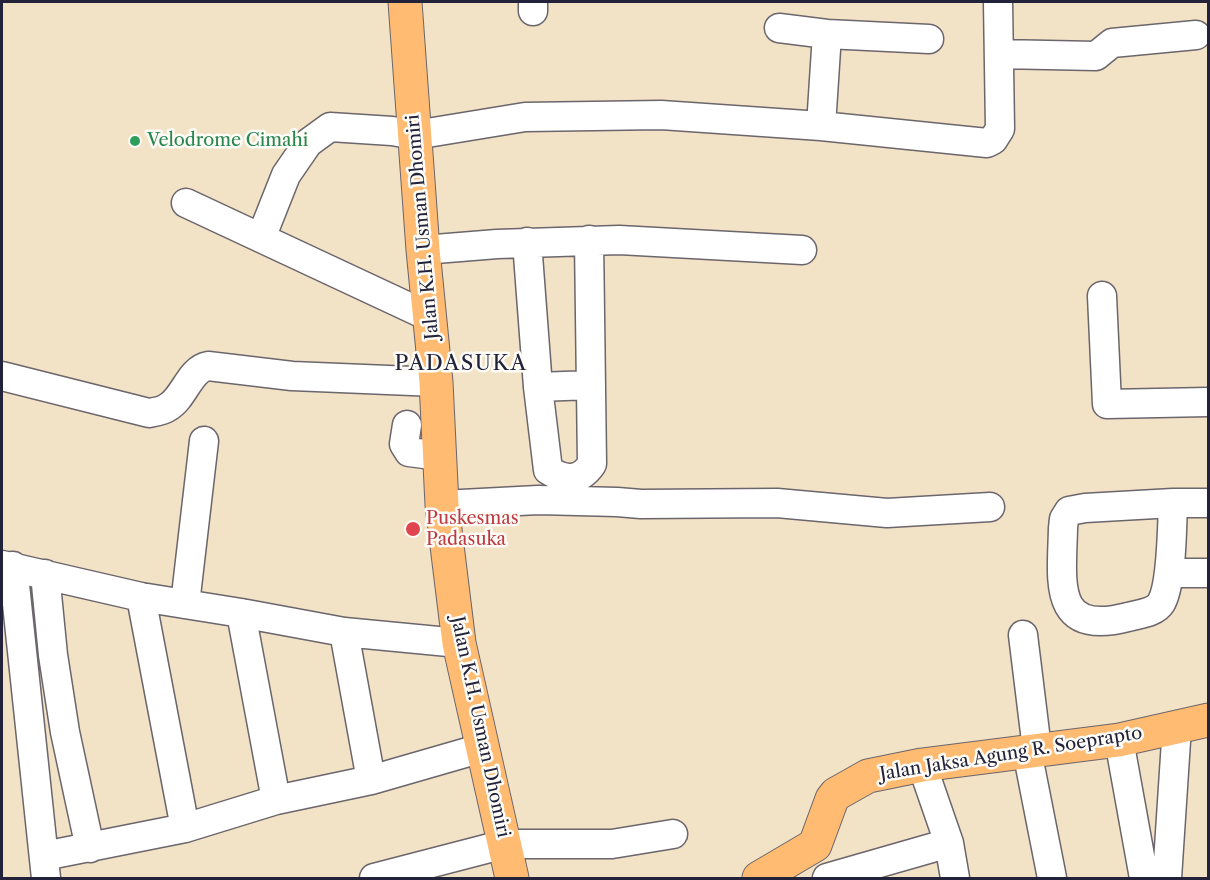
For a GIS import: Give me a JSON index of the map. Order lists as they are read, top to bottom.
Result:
{
  "streets": {
    "main road": ["Jalan K.H. Usman Dhomiri", "Jalan Jaksa Agung R. Soeprapto"]
  },
  "districts": ["PADASUKA"],
  "places": ["Velodrome Cimahi", "Puskesmas Padasuka"]
}
